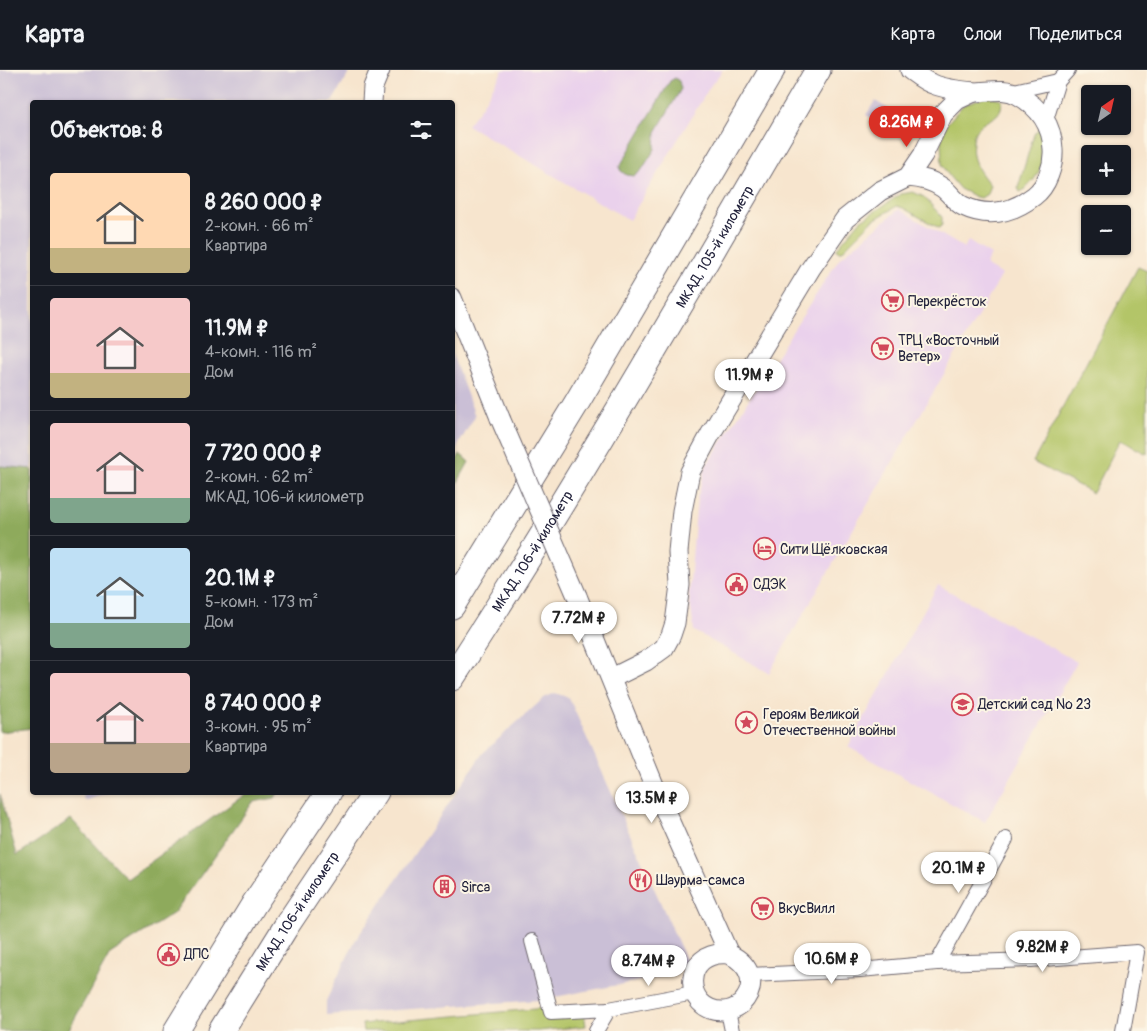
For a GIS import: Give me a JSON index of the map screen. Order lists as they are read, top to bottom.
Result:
{
  "streets": {
    "highway": ["МКАД, 105-й километр", "МКАД, 106-й километр"]
  },
  "crossings": [
    ["МКАД, 105-й километр", "МКАД, 106-й километр"]
  ],
  "places": {
    "supermarket": ["Перекрёсток", "ТРЦ «Восточный Ветер»", "ВкусВилл"],
    "hotel": ["Сити Щёлковская"],
    "public building": ["СДЭК", "ДПС"],
    "school or university": ["Детский сад № 23"],
    "place": ["Героям Великой Отечественной войны"],
    "restaurant": ["Шаурма-самса"],
    "building": ["Sirca"]
  },
  "north": "top right",
  "page": {
    "header": "Карта",
    "nav": ["Карта", "Слои", "Поделиться"],
    "map_buttons": ["+", "−"],
    "heading": "Объектов: 8",
    "price": [
      "8.26M ₽",
      "11.9M ₽",
      "7.72M ₽",
      "13.5M ₽",
      "20.1M ₽",
      "9.82M ₽",
      "10.6M ₽",
      "8.74M ₽"
    ],
    "list": [
      {
        "name": "8 260 000 ₽",
        "note": "2-комн. · 66 m² · Квартира"
      },
      {
        "name": "11.9M ₽",
        "note": "4-комн. · 116 m² · Дом"
      },
      {
        "name": "7 720 000 ₽",
        "note": "2-комн. · 62 m² · МКАД, 106-й километр"
      },
      {
        "name": "20.1M ₽",
        "note": "5-комн. · 173 m² · Дом"
      },
      {
        "name": "8 740 000 ₽",
        "note": "3-комн. · 95 m² · Квартира"
      }
    ]
  }
}
